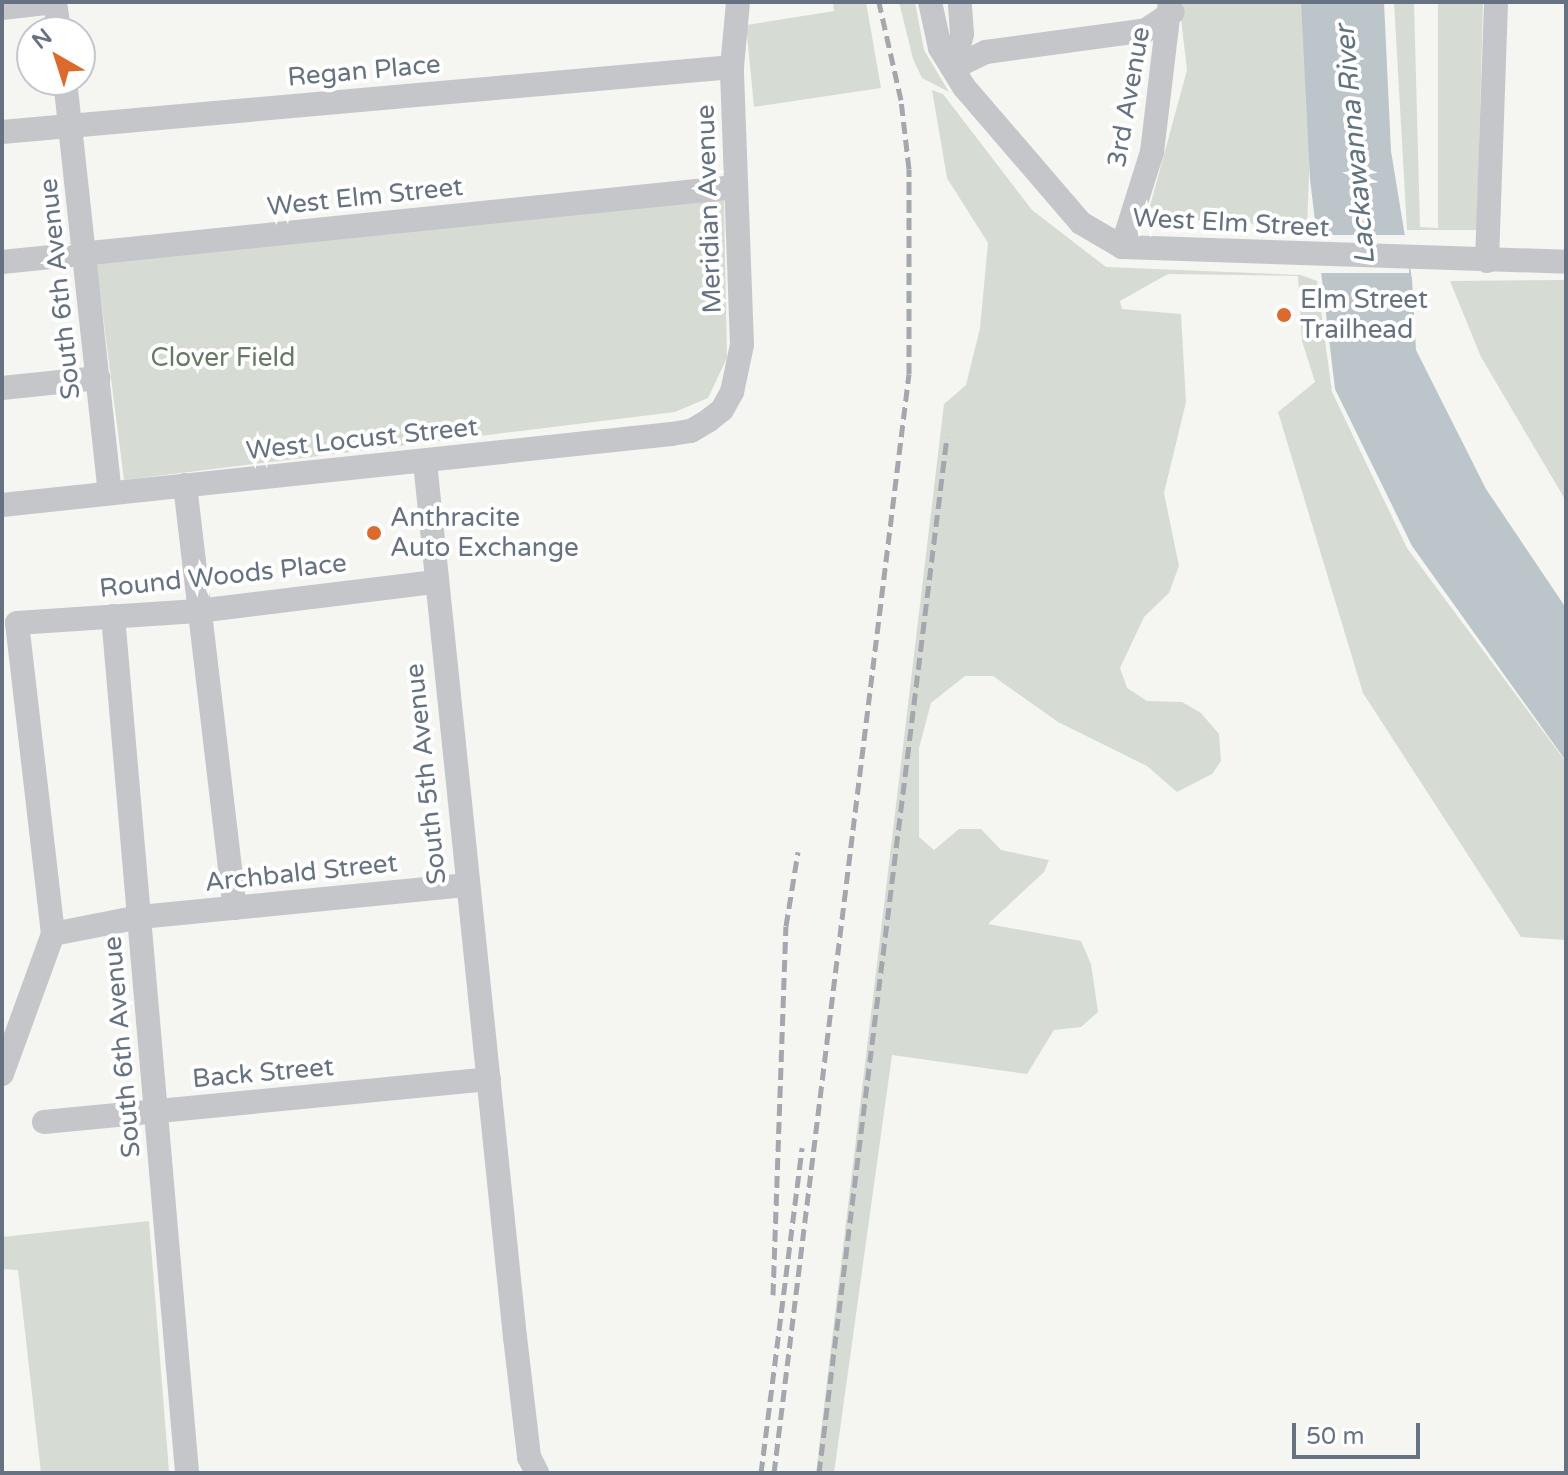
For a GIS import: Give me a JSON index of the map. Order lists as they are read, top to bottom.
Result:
{
  "streets": {
    "street": [
      "Regan Place",
      "3rd Avenue",
      "West Elm Street",
      "Meridian Avenue",
      "South 6th Avenue",
      "West Locust Street",
      "Round Woods Place",
      "South 5th Avenue",
      "Archbald Street",
      "Back Street"
    ]
  },
  "crossings": [
    ["Regan Place", "Meridian Avenue"],
    ["Regan Place", "South 6th Avenue"],
    ["3rd Avenue", "West Elm Street"],
    ["West Elm Street", "Meridian Avenue"],
    ["West Elm Street", "South 6th Avenue"],
    ["Meridian Avenue", "West Locust Street"],
    ["South 6th Avenue", "West Locust Street"],
    ["South 6th Avenue", "Round Woods Place"],
    ["South 6th Avenue", "Archbald Street"],
    ["South 6th Avenue", "Back Street"],
    ["West Locust Street", "South 5th Avenue"],
    ["Round Woods Place", "South 5th Avenue"],
    ["Round Woods Place", "Archbald Street"],
    ["South 5th Avenue", "Archbald Street"],
    ["South 5th Avenue", "Back Street"]
  ],
  "water": ["Lackawanna River"],
  "parks": ["Clover Field"],
  "places": ["Elm Street Trailhead", "Anthracite Auto Exchange"],
  "scale_bar": "50 m",
  "north": "top left"
}
